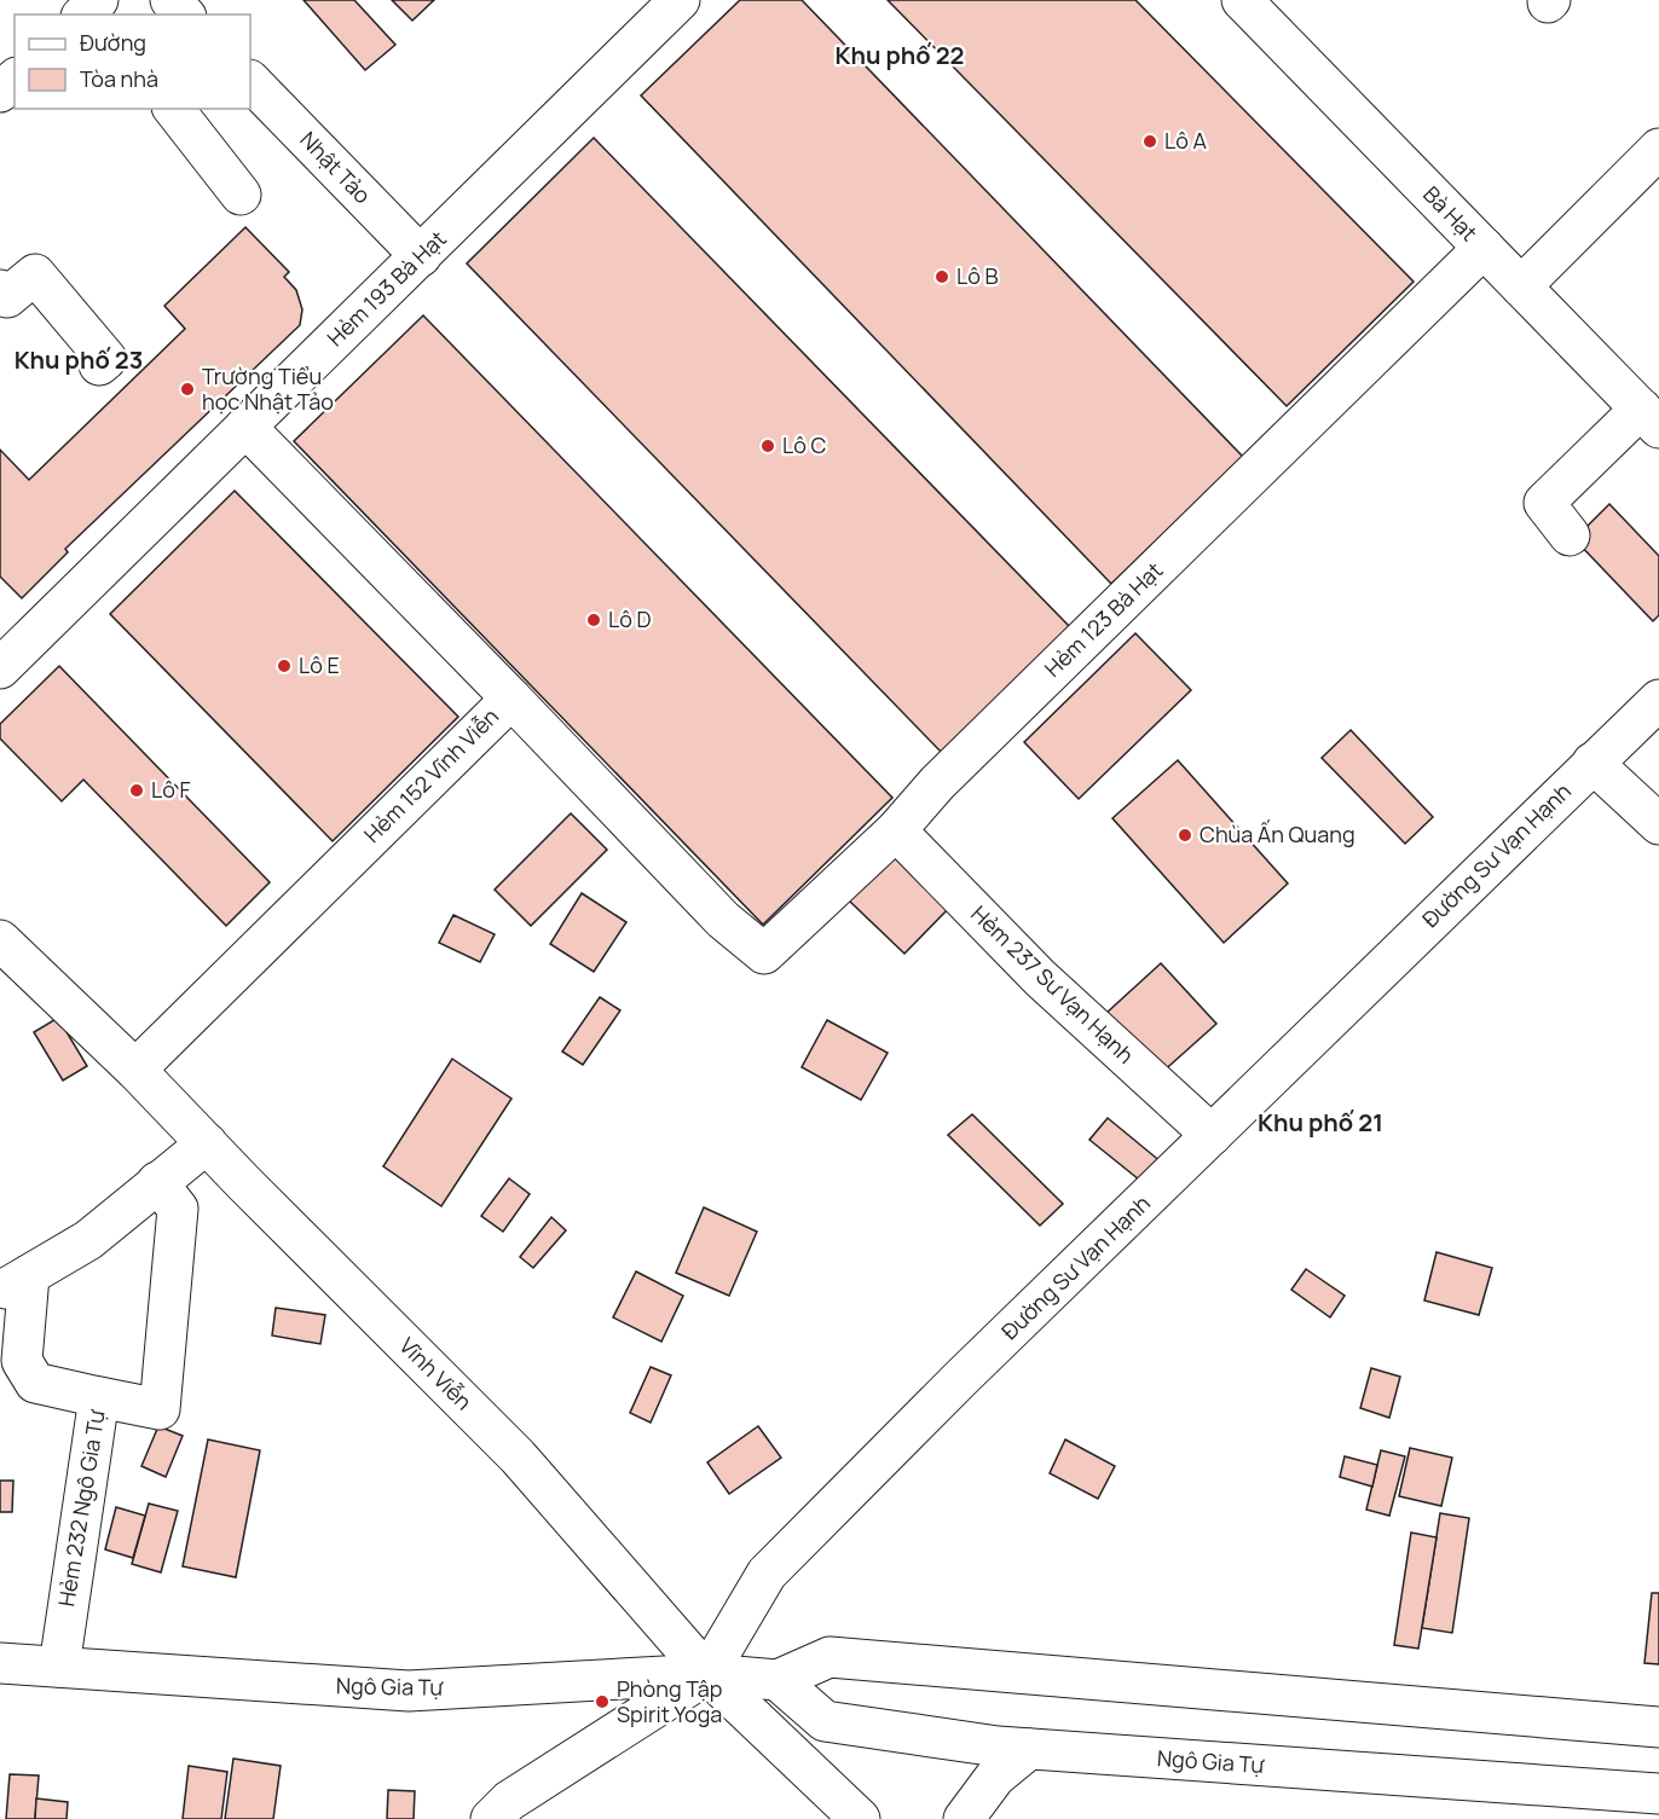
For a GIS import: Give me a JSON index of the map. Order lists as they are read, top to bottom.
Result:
{
  "streets": {
    "street": [
      "Nhật Tảo",
      "Bà Hạt",
      "Hẻm 193 Bà Hạt",
      "Hẻm 123 Bà Hạt",
      "Hẻm 152 Vĩnh Viễn",
      "Đường Sư Vạn Hạnh",
      "Hẻm 237 Sư Vạn Hạnh",
      "Vĩnh Viễn",
      "Hẻm 232 Ngô Gia Tự",
      "Ngô Gia Tự"
    ]
  },
  "crossings": [
    ["Nhật Tảo", "Hẻm 193 Bà Hạt"],
    ["Bà Hạt", "Hẻm 123 Bà Hạt"],
    ["Hẻm 123 Bà Hạt", "Hẻm 152 Vĩnh Viễn"],
    ["Hẻm 123 Bà Hạt", "Hẻm 237 Sư Vạn Hạnh"],
    ["Hẻm 152 Vĩnh Viễn", "Vĩnh Viễn"],
    ["Đường Sư Vạn Hạnh", "Hẻm 237 Sư Vạn Hạnh"],
    ["Đường Sư Vạn Hạnh", "Vĩnh Viễn"],
    ["Đường Sư Vạn Hạnh", "Ngô Gia Tự"],
    ["Vĩnh Viễn", "Ngô Gia Tự"],
    ["Hẻm 232 Ngô Gia Tự", "Ngô Gia Tự"]
  ],
  "districts": ["Khu phố 22", "Khu phố 23", "Khu phố 21"],
  "places": [
    "Lô A",
    "Lô B",
    "Trường Tiểu học Nhật Tảo",
    "Lô C",
    "Lô D",
    "Lô E",
    "Lô F",
    "Chùa Ấn Quang",
    "Phòng Tập Spirit Yoga"
  ],
  "legend": ["Đường", "Tòa nhà"]
}
